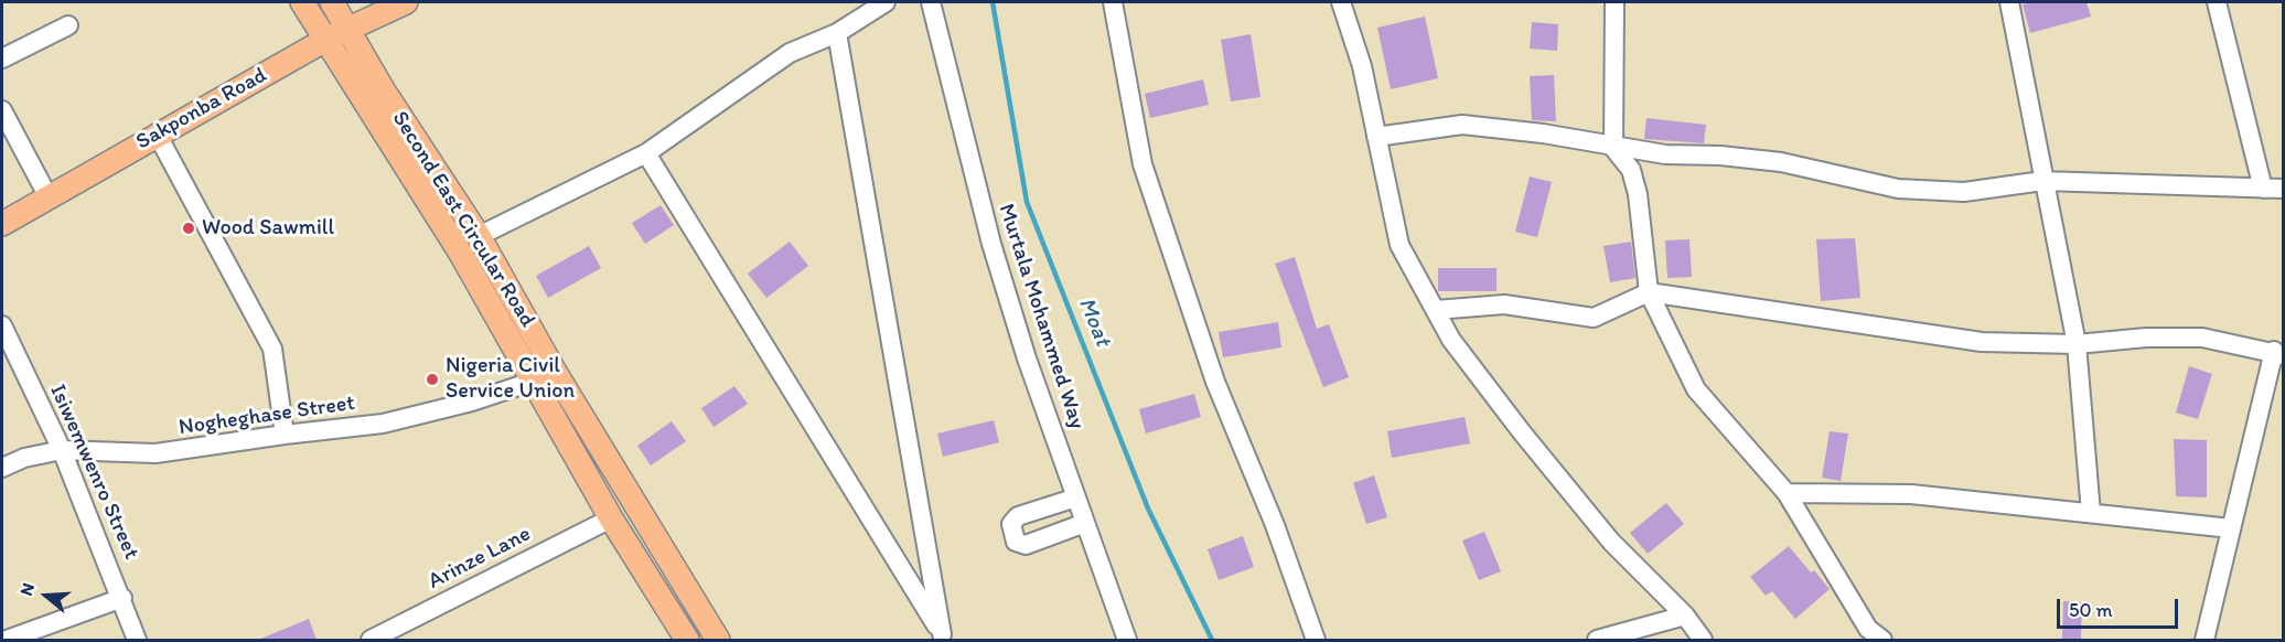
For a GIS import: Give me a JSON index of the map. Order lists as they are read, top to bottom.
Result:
{
  "streets": {
    "main road": ["Sakponba Road", "Second East Circular Road"],
    "street": [
      "Murtala Mohammed Way",
      "Nogheghase Street",
      "Isiwemwenro Street",
      "Arinze Lane"
    ]
  },
  "crossings": [
    ["Sakponba Road", "Second East Circular Road"],
    ["Second East Circular Road", "Nogheghase Street"],
    ["Second East Circular Road", "Arinze Lane"],
    ["Nogheghase Street", "Isiwemwenro Street"]
  ],
  "water": ["Moat"],
  "places": ["Wood Sawmill", "Nigeria Civil Service Union"],
  "scale_bar": "50 m",
  "north": "left"
}
